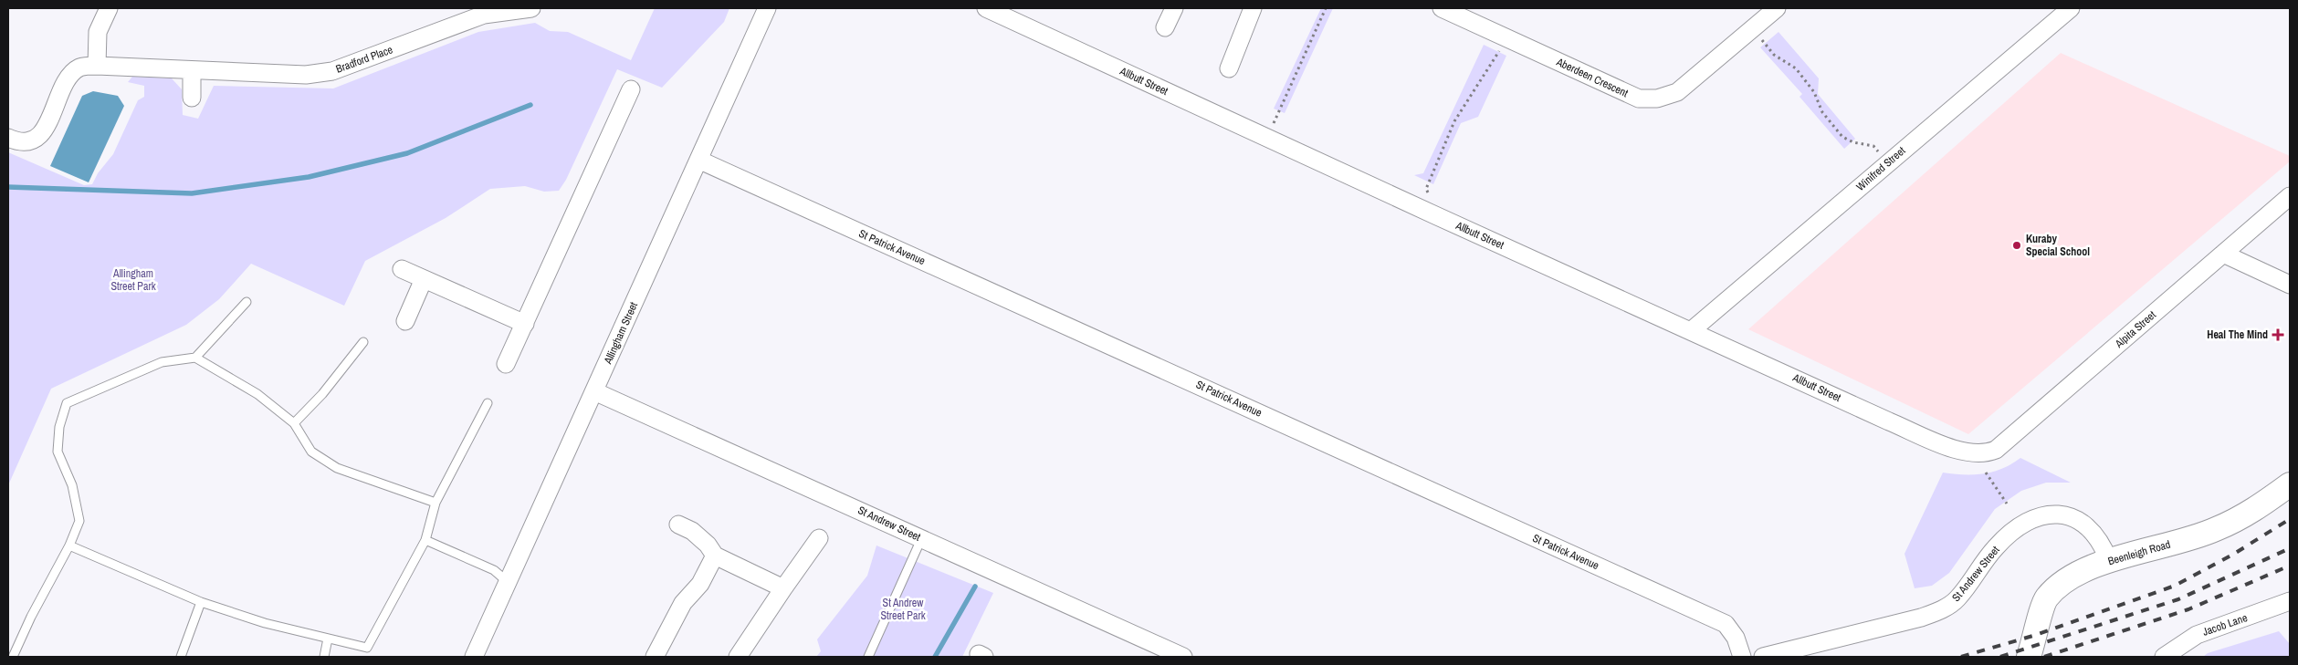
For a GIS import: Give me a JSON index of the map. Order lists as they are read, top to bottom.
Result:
{
  "streets": {
    "main road": ["Beenleigh Road"],
    "street": [
      "Bradford Place",
      "Aberdeen Crescent",
      "Allbutt Street",
      "Winifred Street",
      "St Patrick Avenue",
      "Alpita Street",
      "Allingham Street",
      "St Andrew Street",
      "Jacob Lane"
    ]
  },
  "crossings": [
    ["Allbutt Street", "Winifred Street"],
    ["Allbutt Street", "Alpita Street"],
    ["St Patrick Avenue", "Allingham Street"],
    ["Allingham Street", "St Andrew Street"],
    ["St Andrew Street", "Beenleigh Road"]
  ],
  "parks": ["Allingham Street Park", "St Andrew Street Park"],
  "places": {
    "other": ["Kuraby Special School"],
    "health": ["Heal The Mind"]
  }
}
